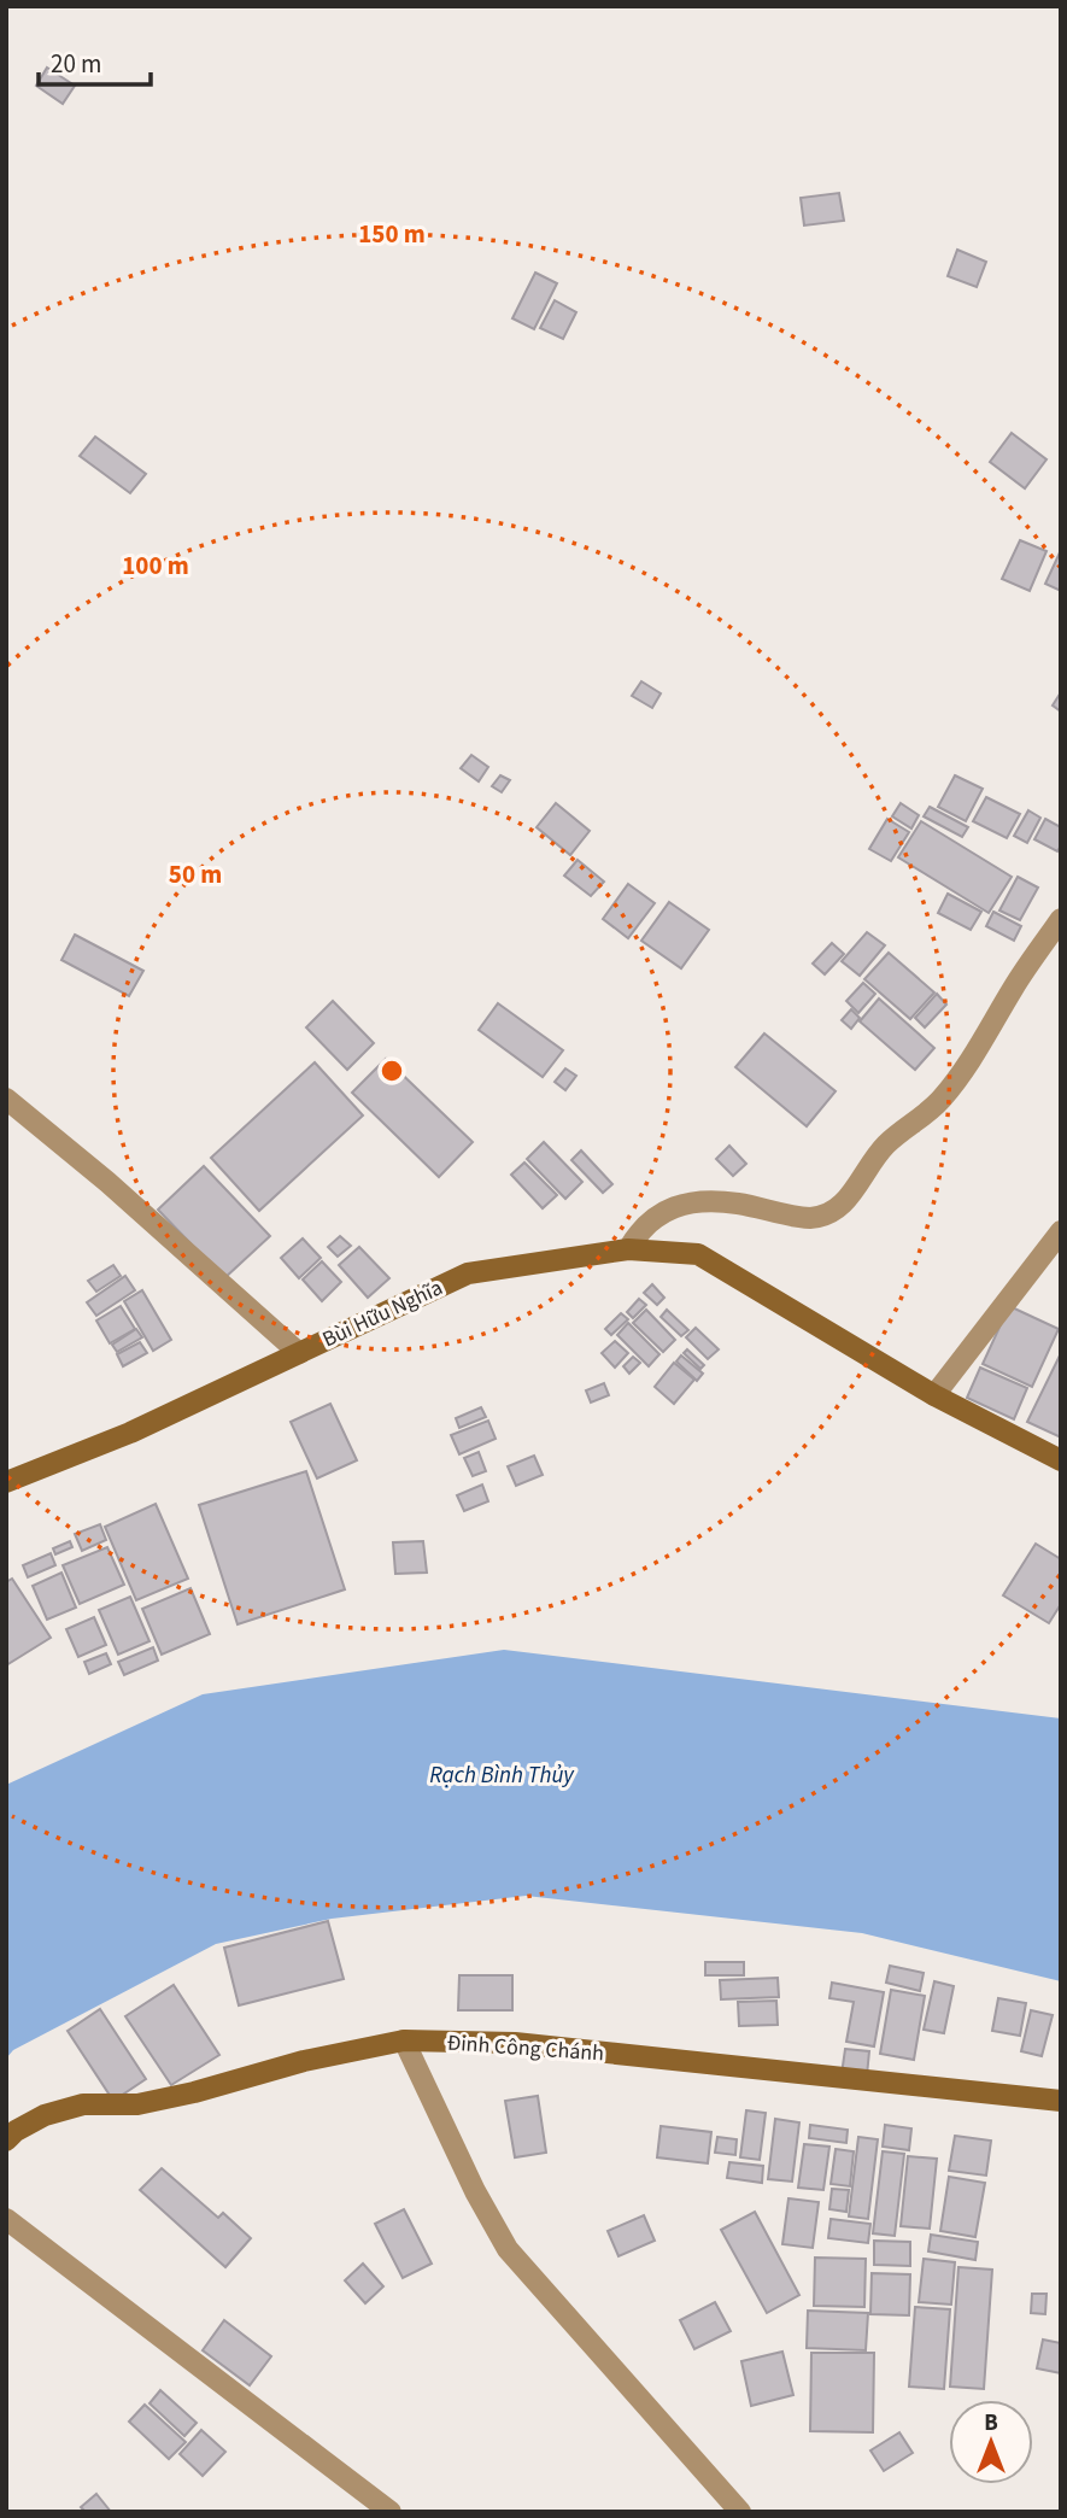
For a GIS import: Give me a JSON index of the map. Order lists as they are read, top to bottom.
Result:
{
  "streets": {
    "main road": ["Bùi Hữu Nghĩa", "Đinh Công Chánh"]
  },
  "water": ["Rạch Bình Thủy"],
  "scale_bar": "20 m",
  "north": "top",
  "rings": ["150 m", "100 m", "50 m"]
}
